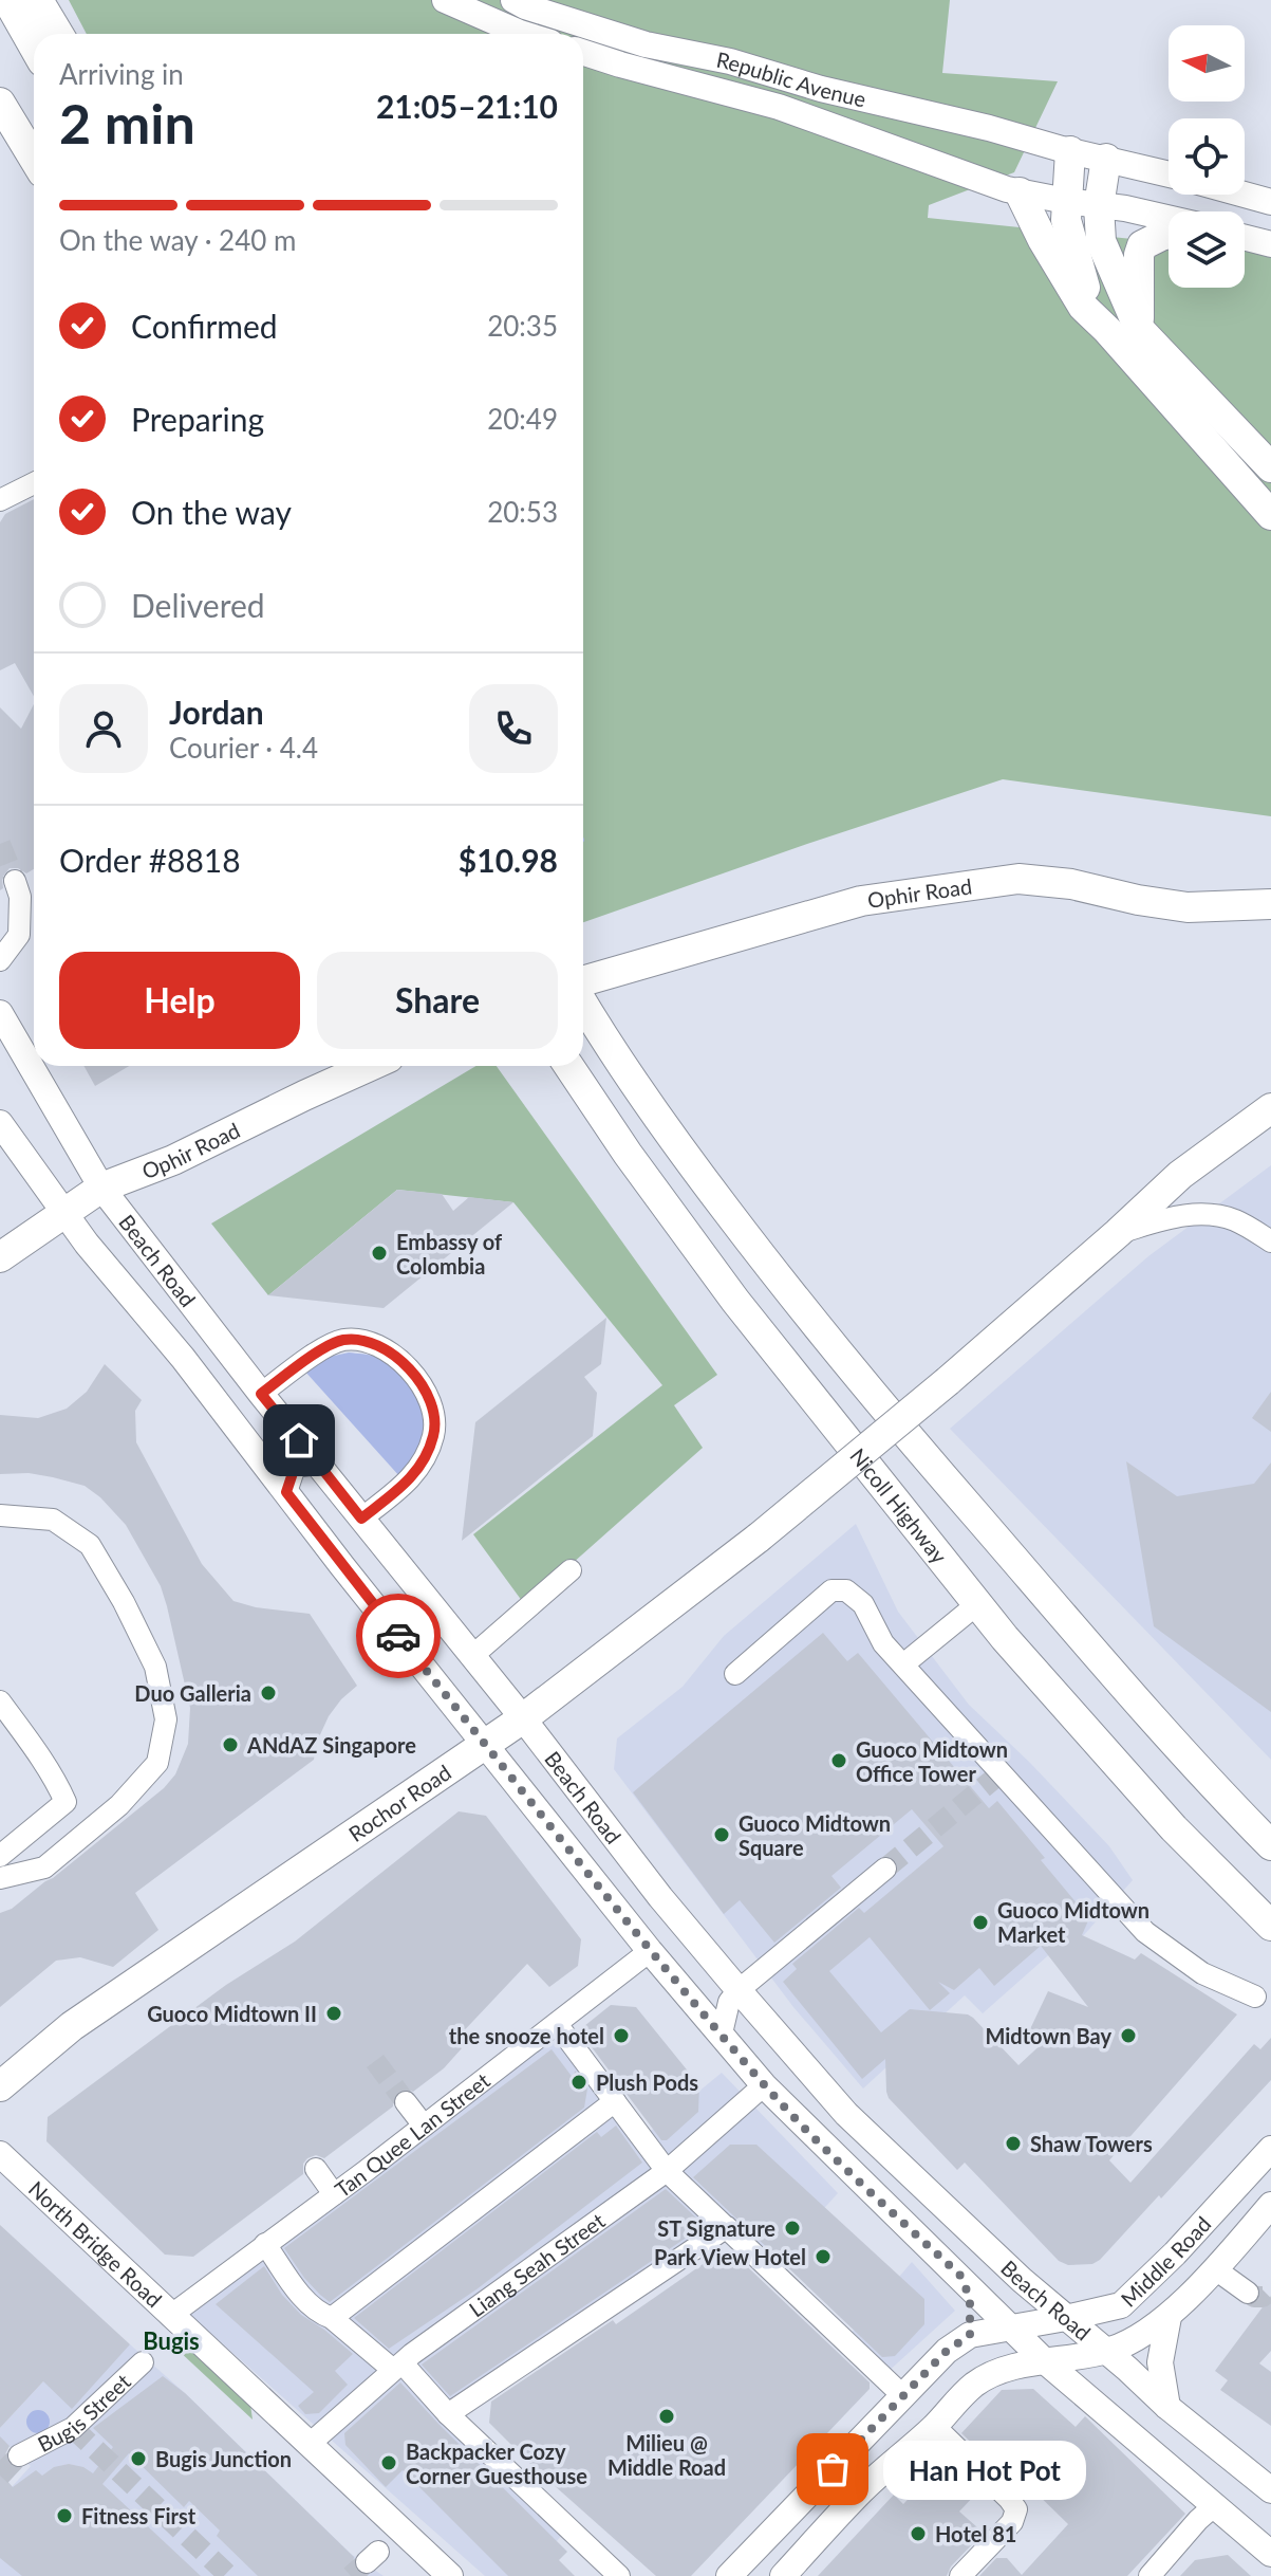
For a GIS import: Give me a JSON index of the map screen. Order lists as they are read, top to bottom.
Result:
{
  "streets": {
    "highway": ["Ophir Road", "Nicoll Highway", "Rochor Road"],
    "main road": [
      "Republic Avenue",
      "Beach Road",
      "North Bridge Road",
      "Middle Road"
    ],
    "street": ["Tan Quee Lan Street", "Liang Seah Street", "Bugis Street"]
  },
  "crossings": [
    ["Ophir Road", "Beach Road"],
    ["Beach Road", "Rochor Road"],
    ["Beach Road", "Tan Quee Lan Street"],
    ["Beach Road", "Middle Road"],
    ["Beach Road", "Liang Seah Street"],
    ["Tan Quee Lan Street", "North Bridge Road"],
    ["North Bridge Road", "Liang Seah Street"]
  ],
  "districts": ["Bugis"],
  "places": [
    "Embassy of Colombia",
    "Duo Galleria",
    "ANdAZ Singapore",
    "Guoco Midtown Office Tower",
    "Guoco Midtown Square",
    "Guoco Midtown Market",
    "Guoco Midtown II",
    "the snooze hotel",
    "Midtown Bay",
    "Plush Pods",
    "Shaw Towers",
    "ST Signature",
    "Park View Hotel",
    "Milieu @ Middle Road",
    "Bugis Junction",
    "Backpacker Cozy Corner Guesthouse",
    "Han Hot Pot",
    "Fitness First",
    "Hotel 81"
  ],
  "north": "left",
  "page": {
    "heading": ["2 min", "Arriving in", "21:05–21:10"],
    "panel": [
      "Jordan",
      "Courier · 4.4",
      "Order #8818",
      "$10.98"
    ],
    "bar": "On the way · 240 m",
    "list": [
      ["Confirmed", "20:35"],
      ["Preparing", "20:49"],
      ["On the way", "20:53"],
      "Delivered"
    ],
    "buttons": ["Help", "Share"],
    "bubble": "Han Hot Pot"
  }
}
